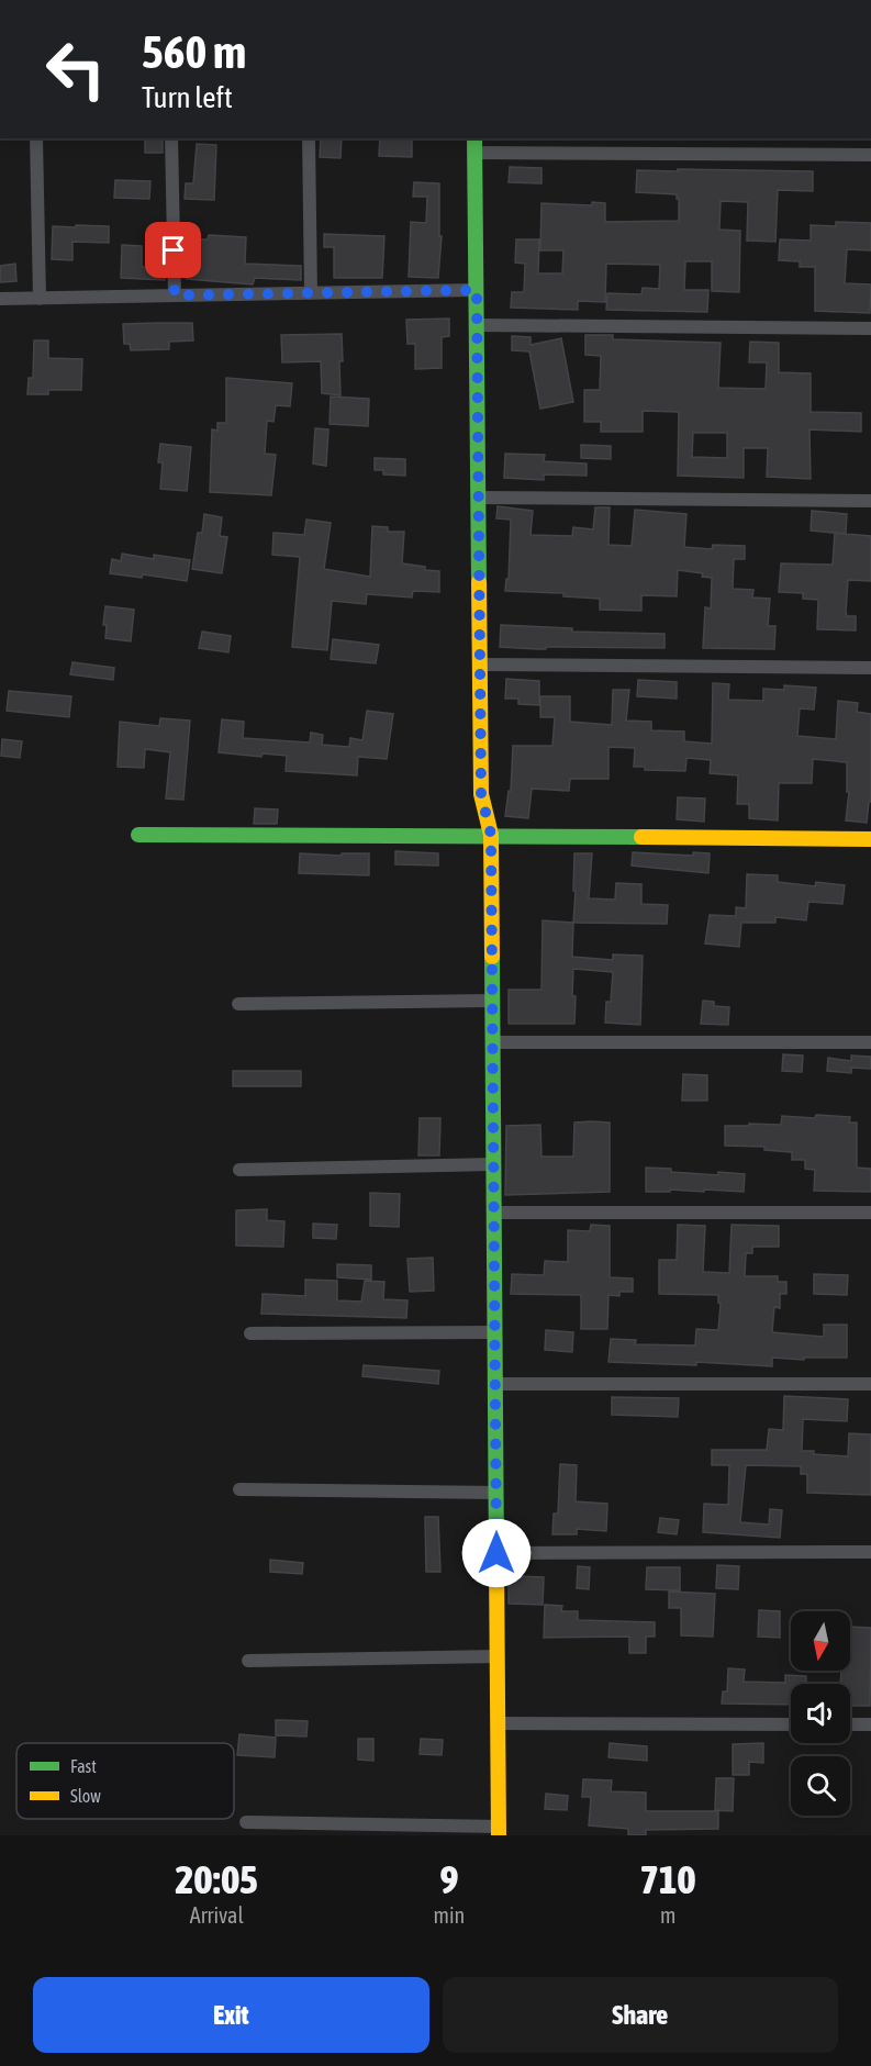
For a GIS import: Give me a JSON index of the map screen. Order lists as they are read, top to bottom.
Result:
{
  "legend": ["Fast", "Slow"],
  "north": "bottom",
  "page": {
    "turn": ["560 m", "Turn left"],
    "eta": [
      "20:05",
      "Arrival",
      "9",
      "min",
      "710",
      "m"
    ],
    "buttons": ["Exit", "Share"]
  }
}
